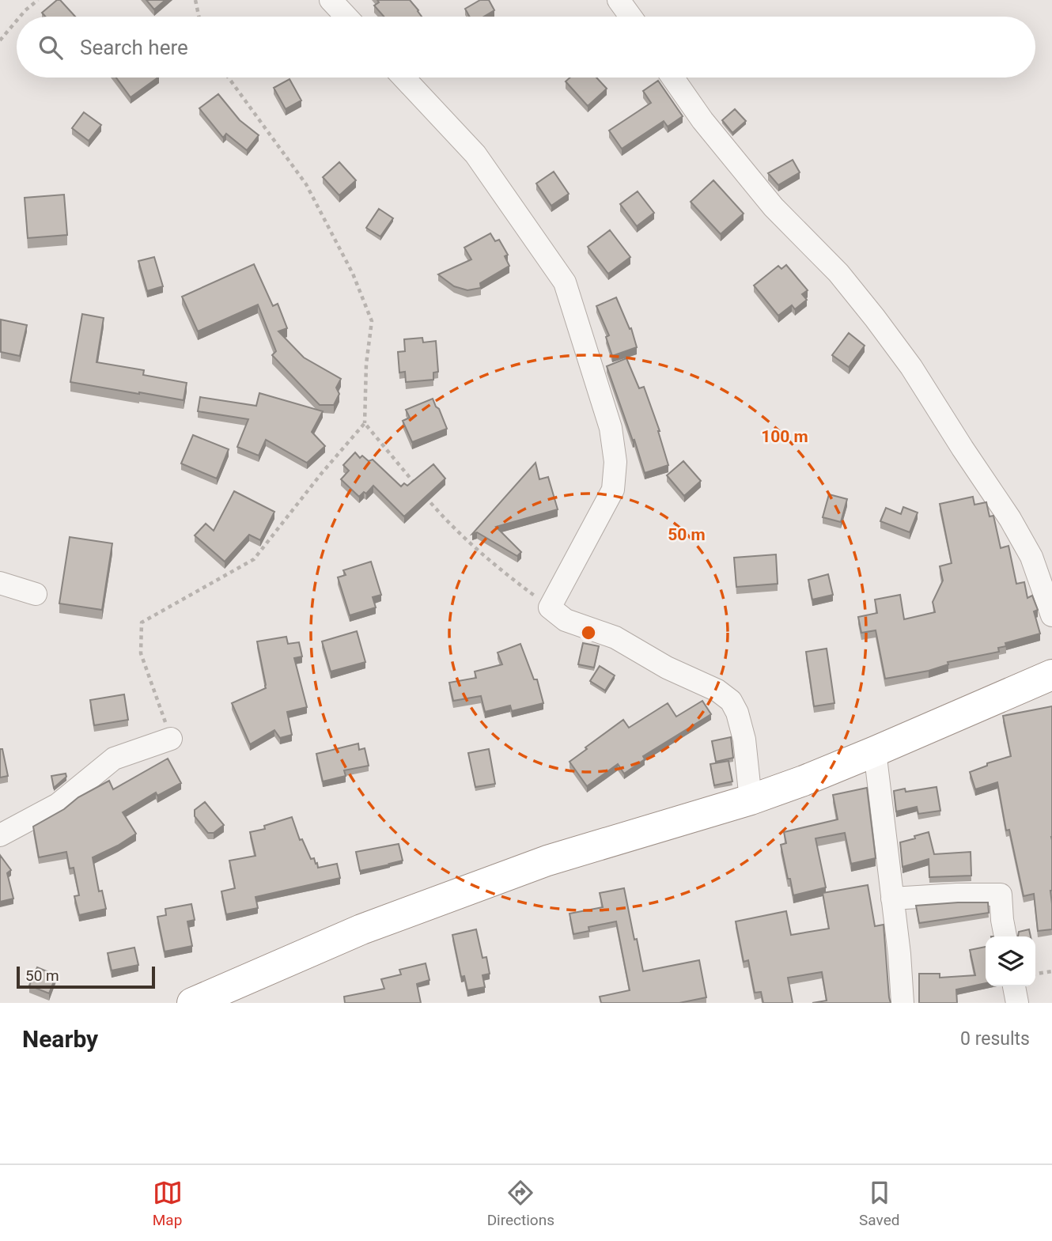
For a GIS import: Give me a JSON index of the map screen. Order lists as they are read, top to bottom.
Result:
{
  "scale_bar": "50 m",
  "page": {
    "search": "Search here",
    "scale": "50 m",
    "heading": ["Nearby", "0 results"],
    "nav": ["Map", "Directions", "Saved"]
  },
  "rings": ["100 m", "50 m"]
}
